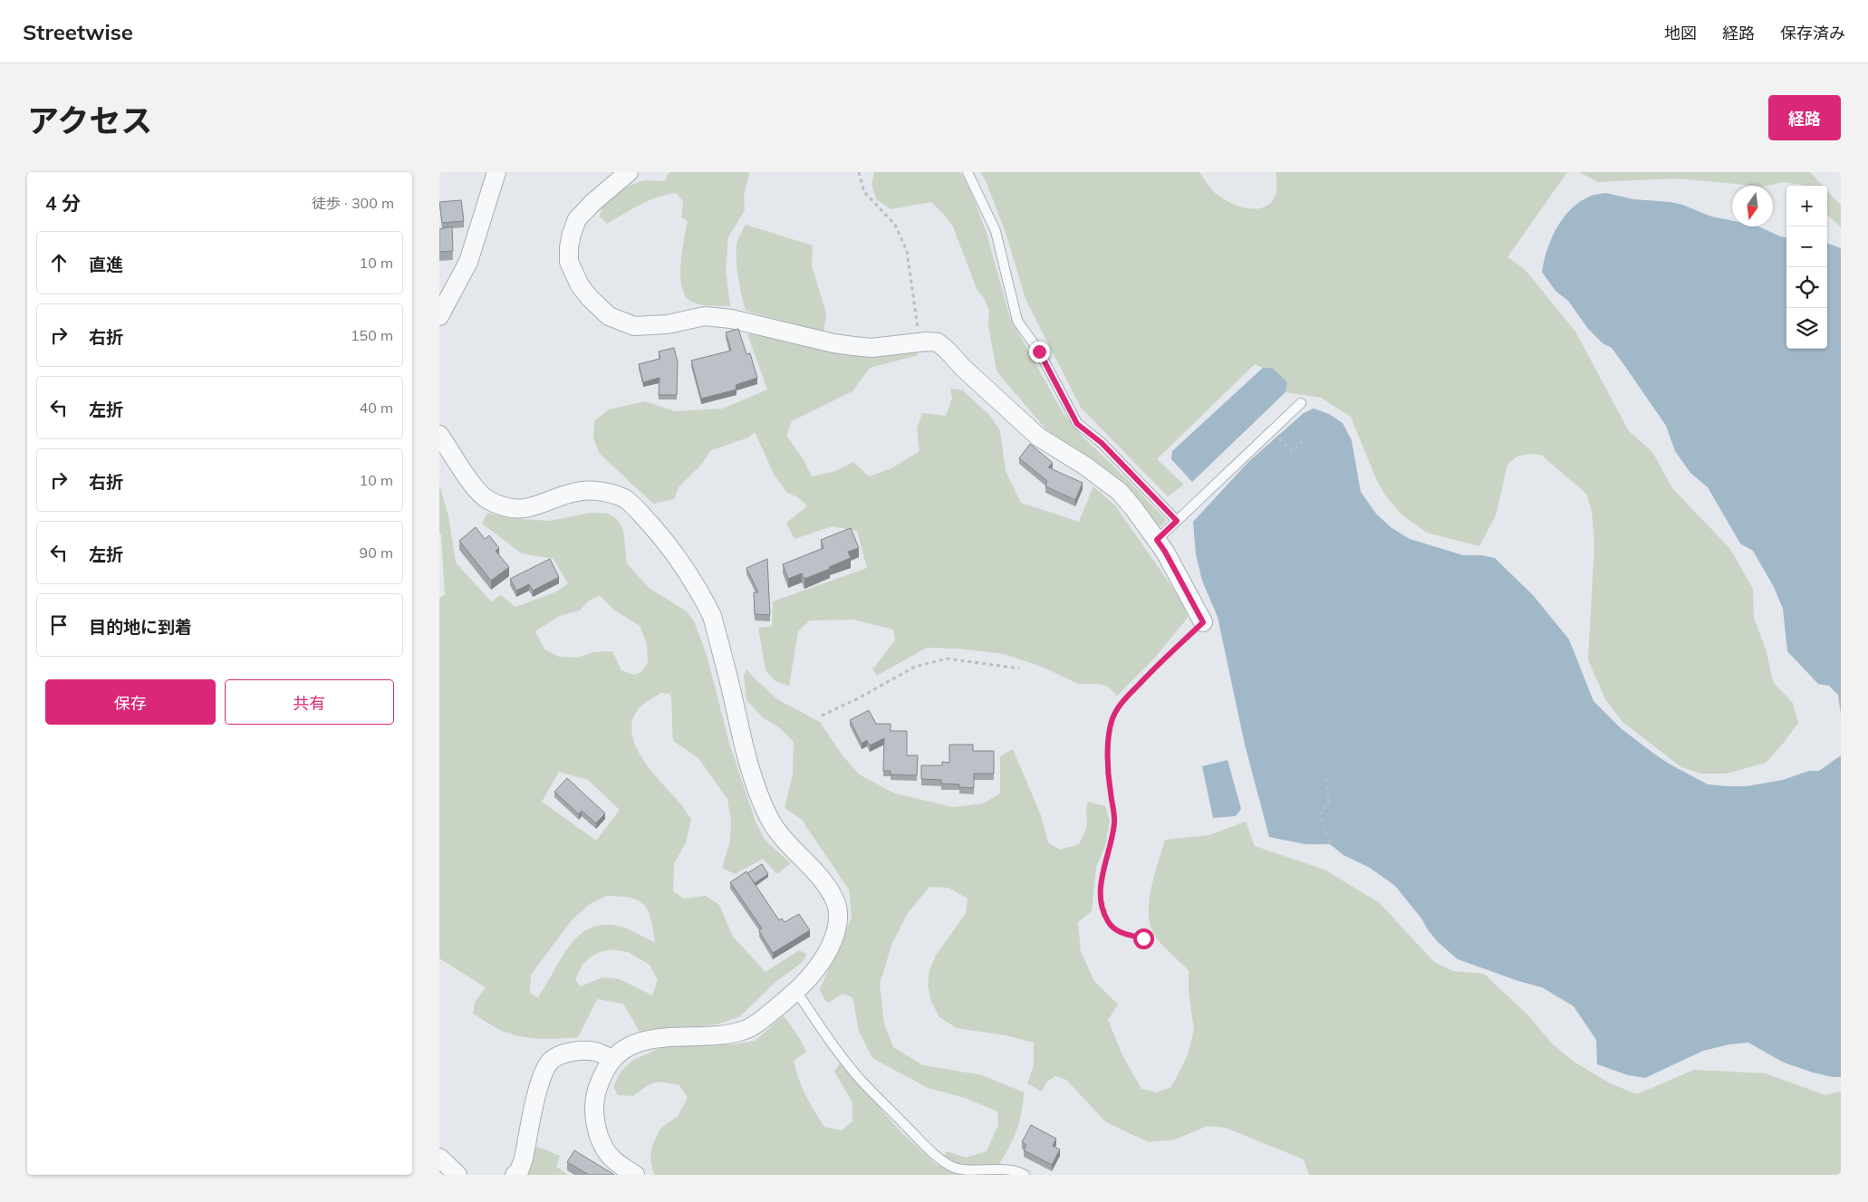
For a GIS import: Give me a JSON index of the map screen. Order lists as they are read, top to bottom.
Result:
{
  "north": "bottom",
  "page": {
    "header": "Streetwise",
    "nav": ["地図", "経路", "保存済み"],
    "title": "アクセス",
    "buttons": [
      "経路",
      ["保存", "共有"]
    ],
    "heading": ["4 分", "徒歩 · 300 m"],
    "map_buttons": ["+", "−"],
    "list": [
      ["直進", "10 m"],
      ["右折", "150 m"],
      ["左折", "40 m"],
      ["右折", "10 m"],
      ["左折", "90 m"],
      "目的地に到着"
    ]
  }
}
